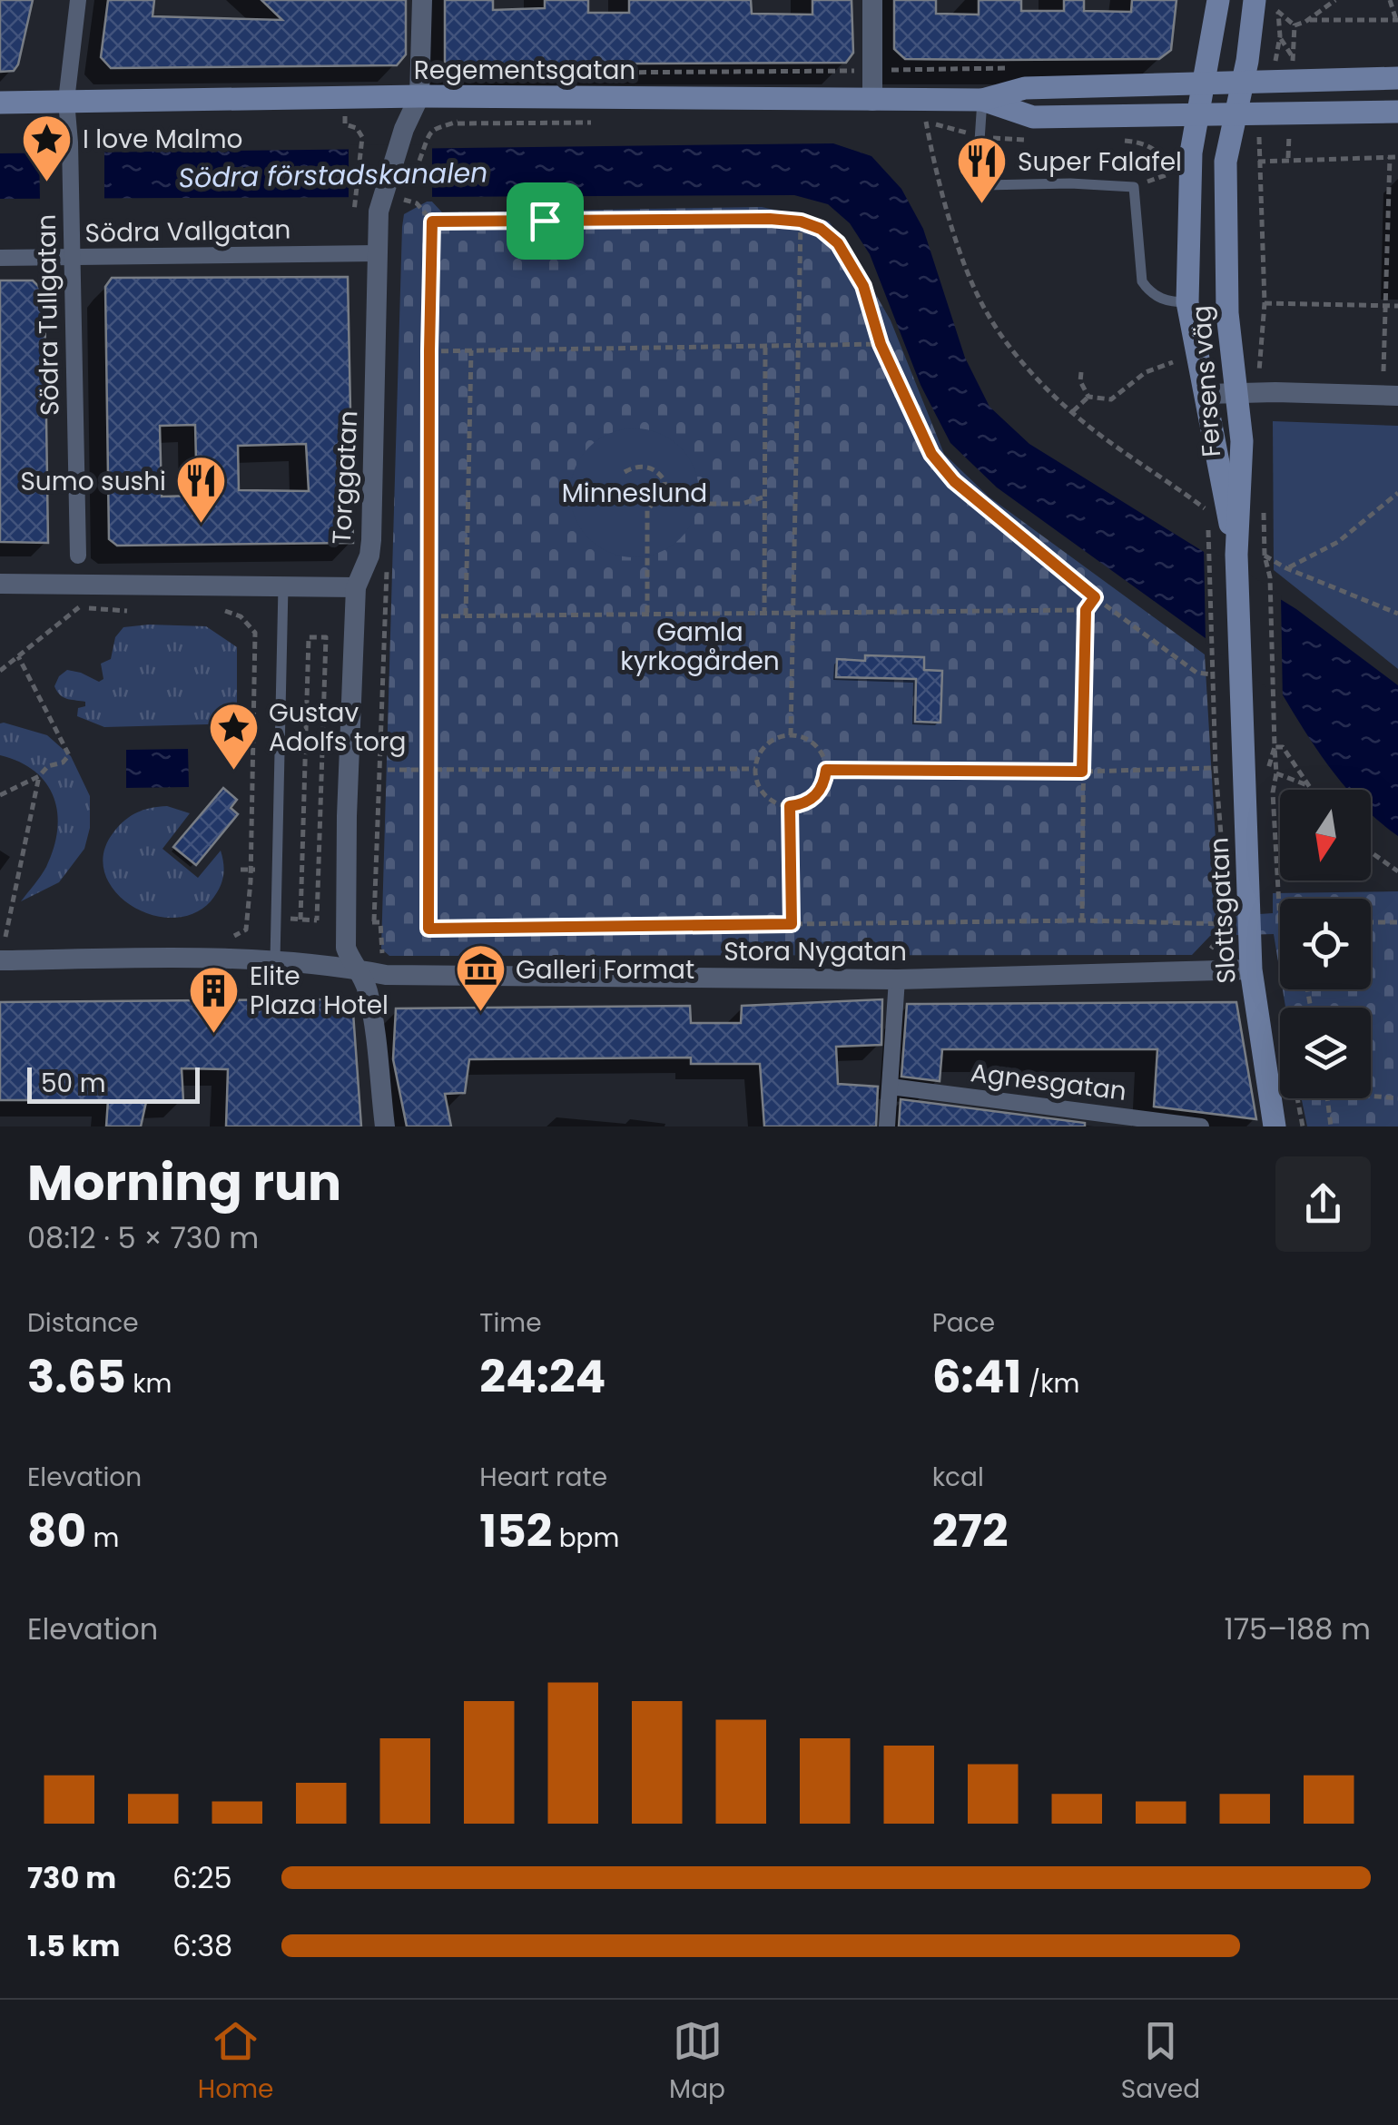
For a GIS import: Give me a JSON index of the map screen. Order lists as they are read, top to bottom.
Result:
{
  "streets": {
    "main road": ["Regementsgatan", "Fersens väg", "Slottsgatan"],
    "street": [
      "Södra Vallgatan",
      "Södra Tullgatan",
      "Torggatan",
      "Stora Nygatan",
      "Agnesgatan"
    ]
  },
  "crossings": [
    ["Regementsgatan", "Södra Tullgatan"],
    ["Regementsgatan", "Fersens väg"],
    ["Regementsgatan", "Torggatan"],
    ["Södra Vallgatan", "Södra Tullgatan"],
    ["Södra Vallgatan", "Torggatan"],
    ["Fersens väg", "Slottsgatan"],
    ["Torggatan", "Stora Nygatan"],
    ["Slottsgatan", "Stora Nygatan"]
  ],
  "water": ["Södra förstadskanalen"],
  "parks": ["Minneslund", "Gamla kyrkogården"],
  "places": {
    "place": ["I love Malmo", "Gustav Adolfs torg"],
    "restaurant": ["Super Falafel", "Sumo sushi"],
    "museum": ["Galleri Format"],
    "building": ["Elite Plaza Hotel"]
  },
  "scale_bar": "50 m",
  "north": "bottom",
  "page": {
    "scale": "50 m",
    "heading": ["Morning run", "08:12 · 5 × 730 m"],
    "stats": [
      ["Distance", "3.65 km"],
      ["Time", "24:24"],
      ["Pace", "6:41 /km"],
      ["Elevation", "80 m"],
      ["Heart rate", "152 bpm"],
      ["kcal", "272"]
    ],
    "chart": ["Elevation", "175–188 m"],
    "list": [
      {
        "name": "730 m",
        "note": "6:25"
      },
      {
        "name": "1.5 km",
        "note": "6:38"
      }
    ],
    "tabs": ["Home", "Map", "Saved"]
  }
}
